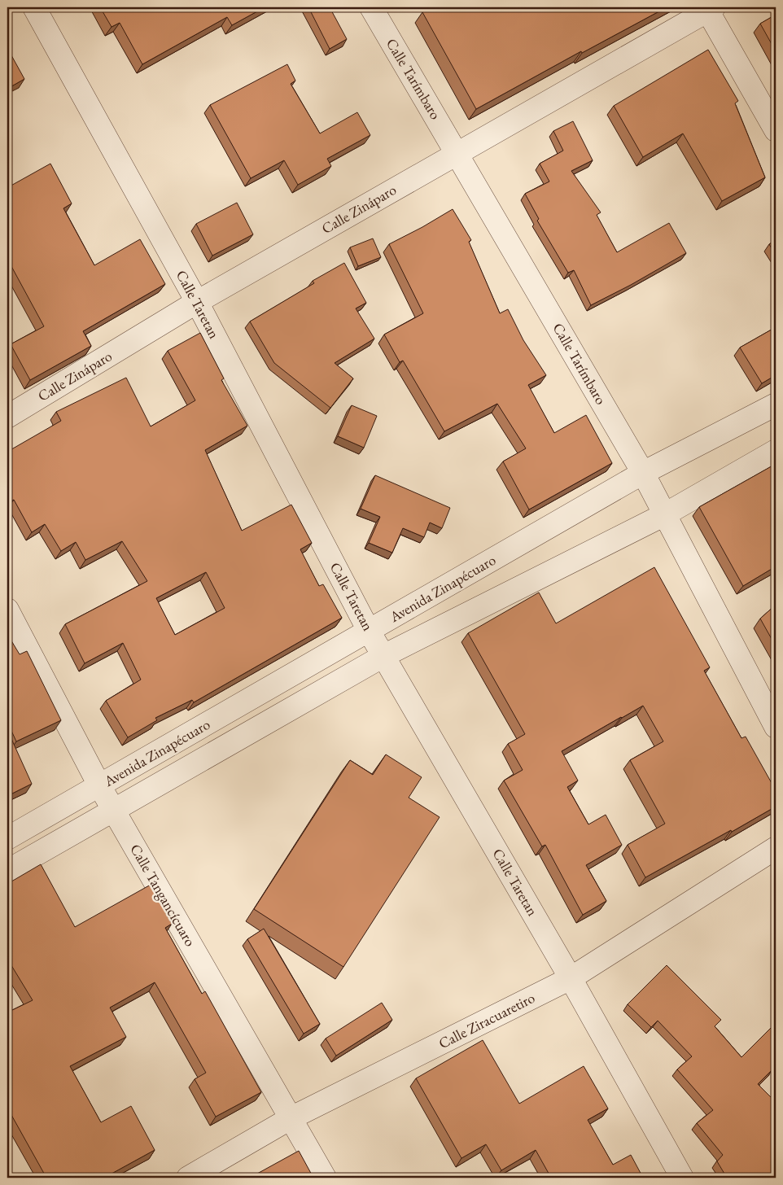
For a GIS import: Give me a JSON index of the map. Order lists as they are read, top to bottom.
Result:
{
  "streets": {
    "street": [
      "Calle Tarímbaro",
      "Calle Zináparo",
      "Calle Taretan",
      "Avenida Zinapécuaro",
      "Calle Tangancícuaro",
      "Calle Ziracuaretiro"
    ]
  },
  "crossings": [
    ["Calle Tarímbaro", "Calle Zináparo"],
    ["Calle Tarímbaro", "Avenida Zinapécuaro"],
    ["Calle Zináparo", "Calle Taretan"],
    ["Calle Taretan", "Avenida Zinapécuaro"],
    ["Calle Taretan", "Calle Ziracuaretiro"],
    ["Avenida Zinapécuaro", "Calle Tangancícuaro"],
    ["Calle Tangancícuaro", "Calle Ziracuaretiro"]
  ]
}
